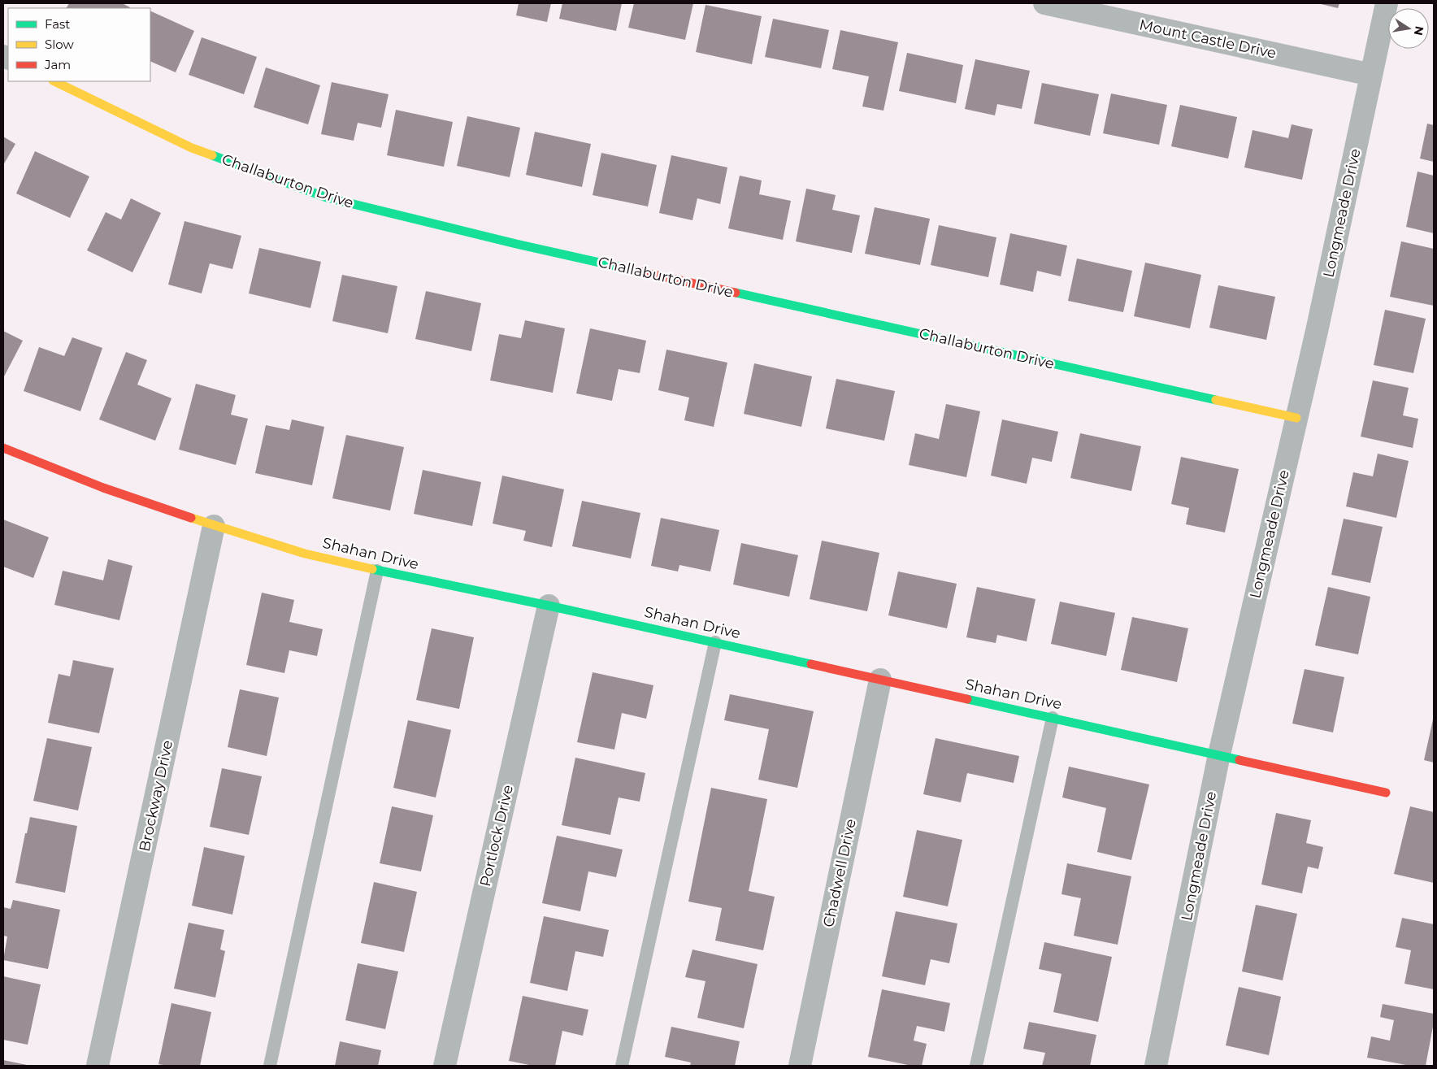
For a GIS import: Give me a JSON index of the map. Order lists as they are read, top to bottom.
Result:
{
  "streets": {
    "street": [
      "Mount Castle Drive",
      "Challaburton Drive",
      "Longmeade Drive",
      "Shahan Drive",
      "Brockway Drive",
      "Portlock Drive",
      "Chadwell Drive"
    ]
  },
  "crossings": [
    ["Mount Castle Drive", "Longmeade Drive"],
    ["Challaburton Drive", "Longmeade Drive"],
    ["Longmeade Drive", "Shahan Drive"],
    ["Shahan Drive", "Brockway Drive"],
    ["Shahan Drive", "Portlock Drive"],
    ["Shahan Drive", "Chadwell Drive"]
  ],
  "legend": ["Fast", "Slow", "Jam"],
  "north": "right"
}
